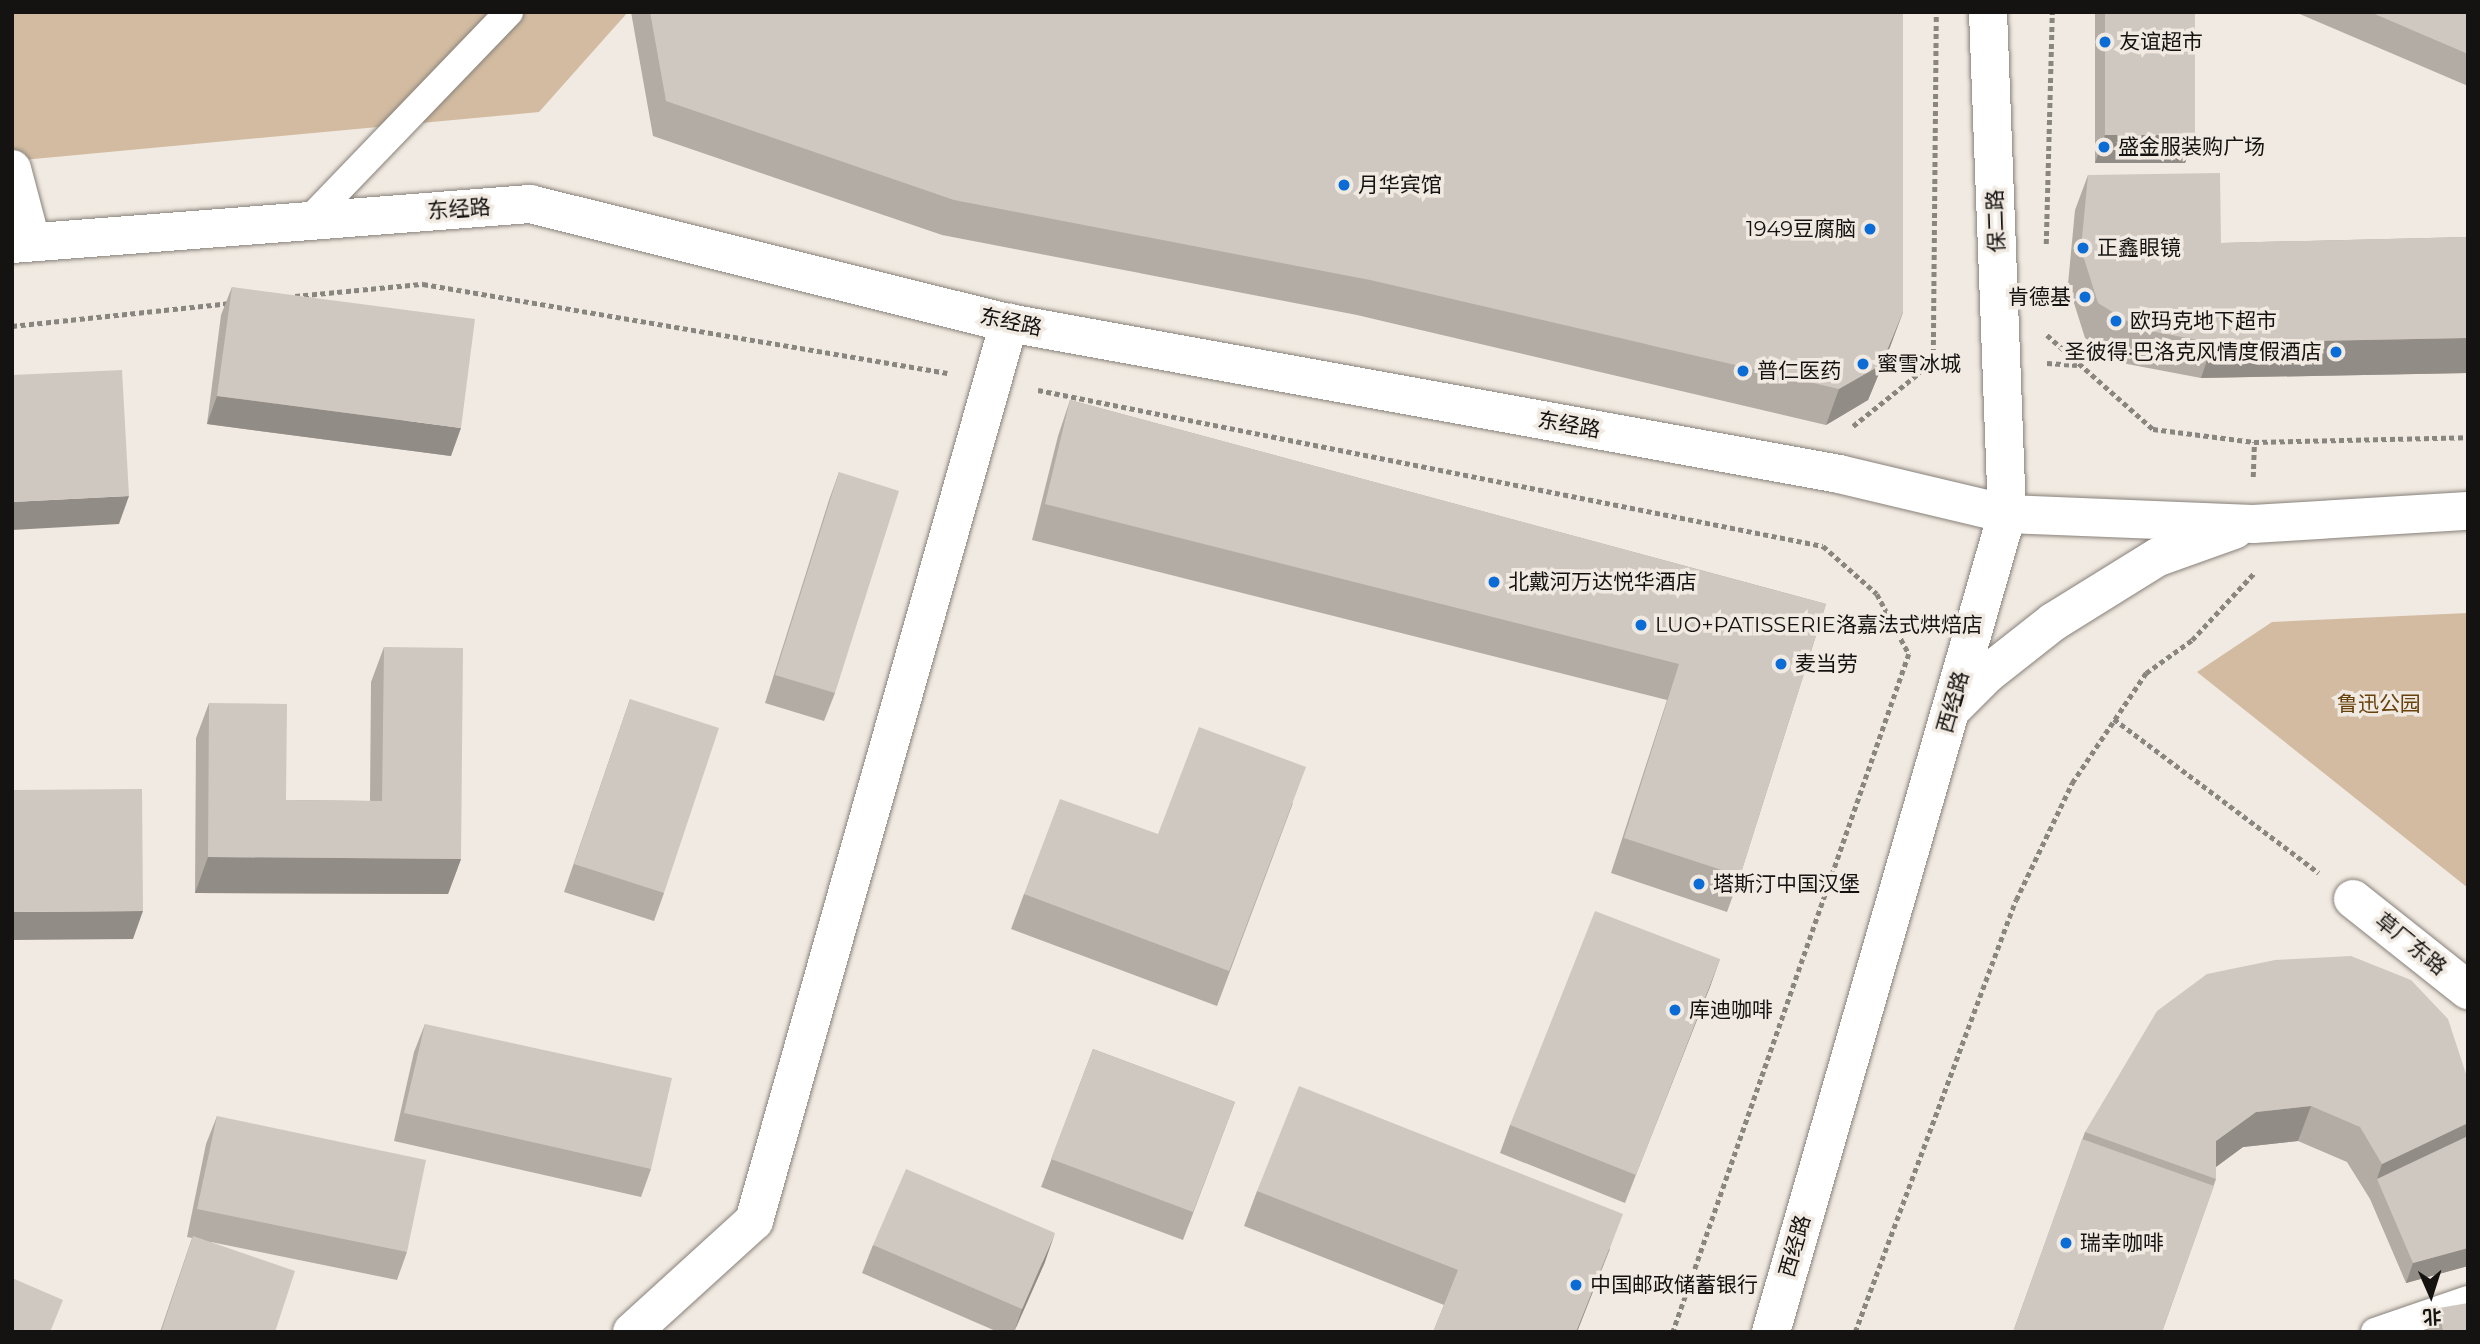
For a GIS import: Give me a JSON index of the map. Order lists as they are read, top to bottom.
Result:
{
  "streets": {
    "main road": [
      "东经路",
      "保二路",
      "西经路",
      "草厂东路"
    ]
  },
  "crossings": [
    ["东经路", "保二路"],
    ["东经路", "西经路"],
    ["保二路", "西经路"]
  ],
  "parks": ["鲁迅公园"],
  "places": [
    "友谊超市",
    "盛金服装购广场",
    "月华宾馆",
    "1949豆腐脑",
    "正鑫眼镜",
    "肯德基",
    "欧玛克地下超市",
    "圣彼得·巴洛克风情度假酒店",
    "蜜雪冰城",
    "普仁医药",
    "北戴河万达悦华酒店",
    "LUO+PATISSERIE洛嘉法式烘焙店",
    "麦当劳",
    "塔斯汀中国汉堡",
    "库迪咖啡",
    "瑞幸咖啡",
    "中国邮政储蓄银行"
  ],
  "north": "bottom"
}
